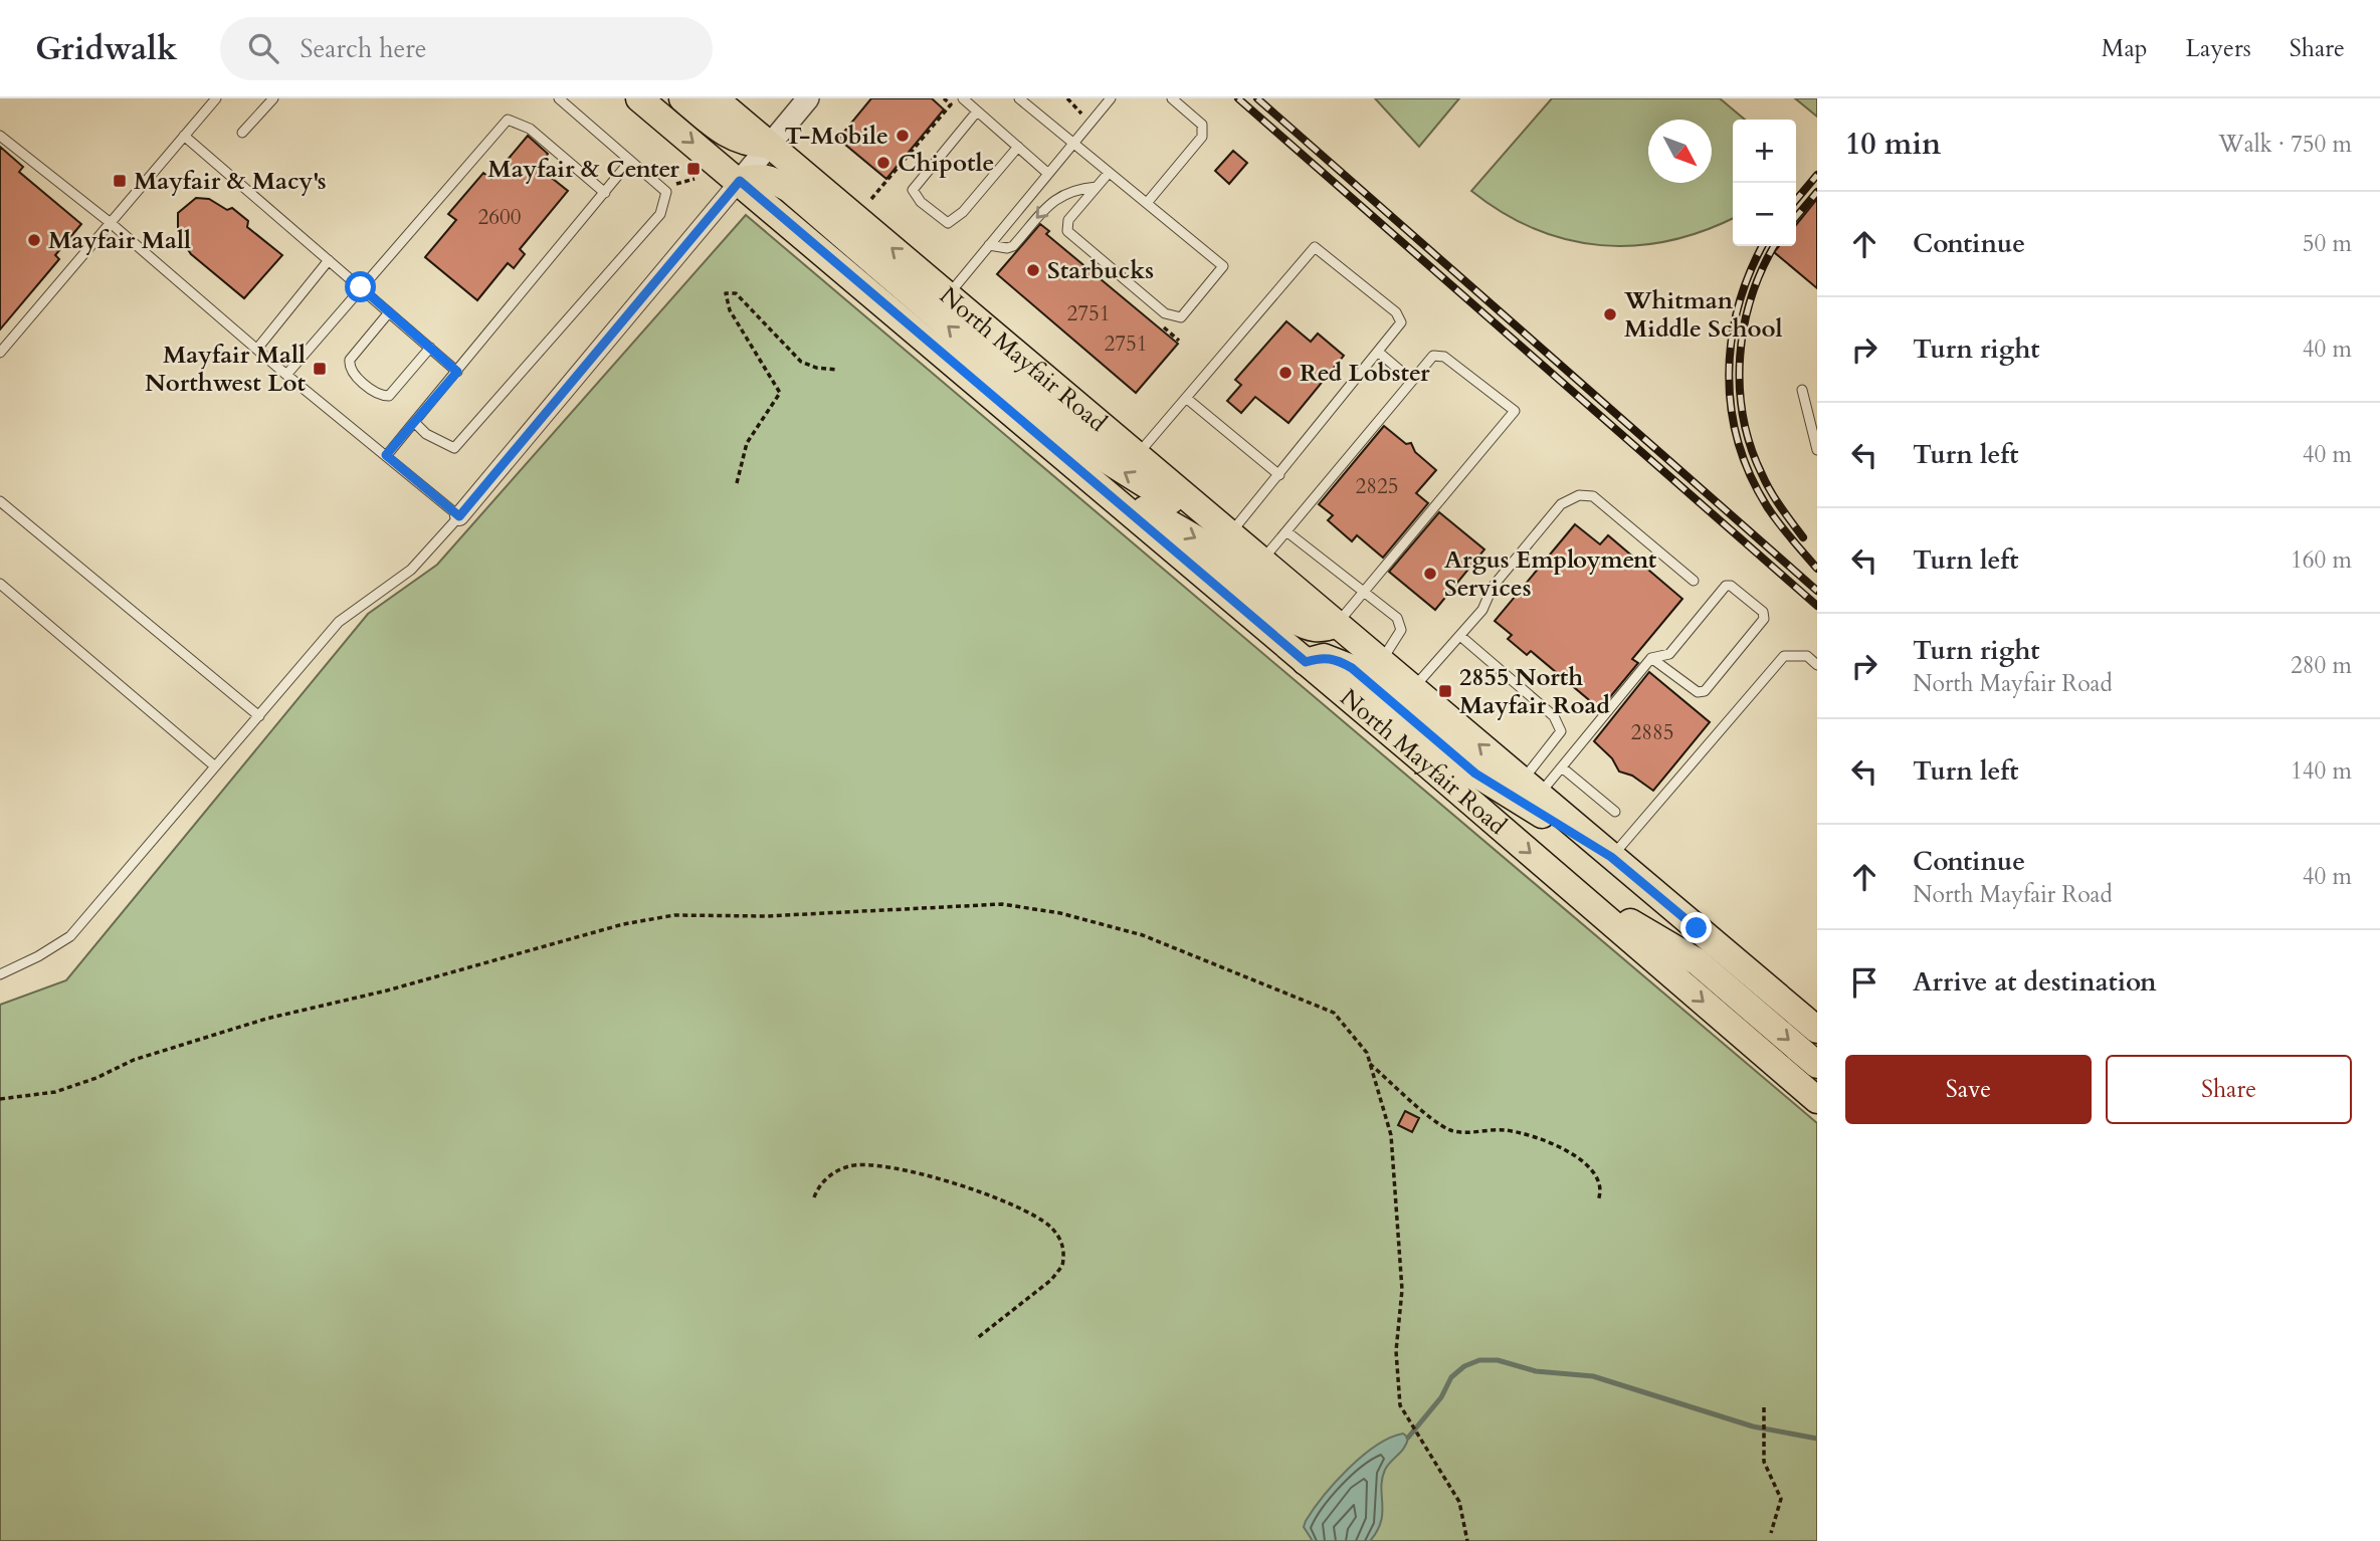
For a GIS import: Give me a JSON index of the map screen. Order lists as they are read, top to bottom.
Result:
{
  "streets": {
    "main road": ["North Mayfair Road"]
  },
  "places": {
    "other": [
      "T-Mobile",
      "Chipotle",
      "Mayfair Mall",
      "Starbucks",
      "Whitman Middle School",
      "Red Lobster",
      "Argus Employment Services"
    ],
    "transit": [
      "Mayfair & Center",
      "Mayfair & Macy's",
      "Mayfair Mall Northwest Lot",
      "2855 North Mayfair Road"
    ]
  },
  "house_numbers": [
    "2600",
    "2751",
    "2751",
    "2825",
    "2885"
  ],
  "north": "bottom right",
  "page": {
    "header": "Gridwalk",
    "search": "Search here",
    "nav": ["Map", "Layers", "Share"],
    "heading": ["10 min", "Walk · 750 m"],
    "map_buttons": ["+", "−"],
    "list": [
      ["Continue", "50 m"],
      ["Turn right", "40 m"],
      ["Turn left", "40 m"],
      ["Turn left", "160 m"],
      ["Turn right", "North Mayfair Road", "280 m"],
      ["Turn left", "140 m"],
      ["Continue", "North Mayfair Road", "40 m"],
      "Arrive at destination"
    ],
    "buttons": ["Save", "Share"]
  }
}
